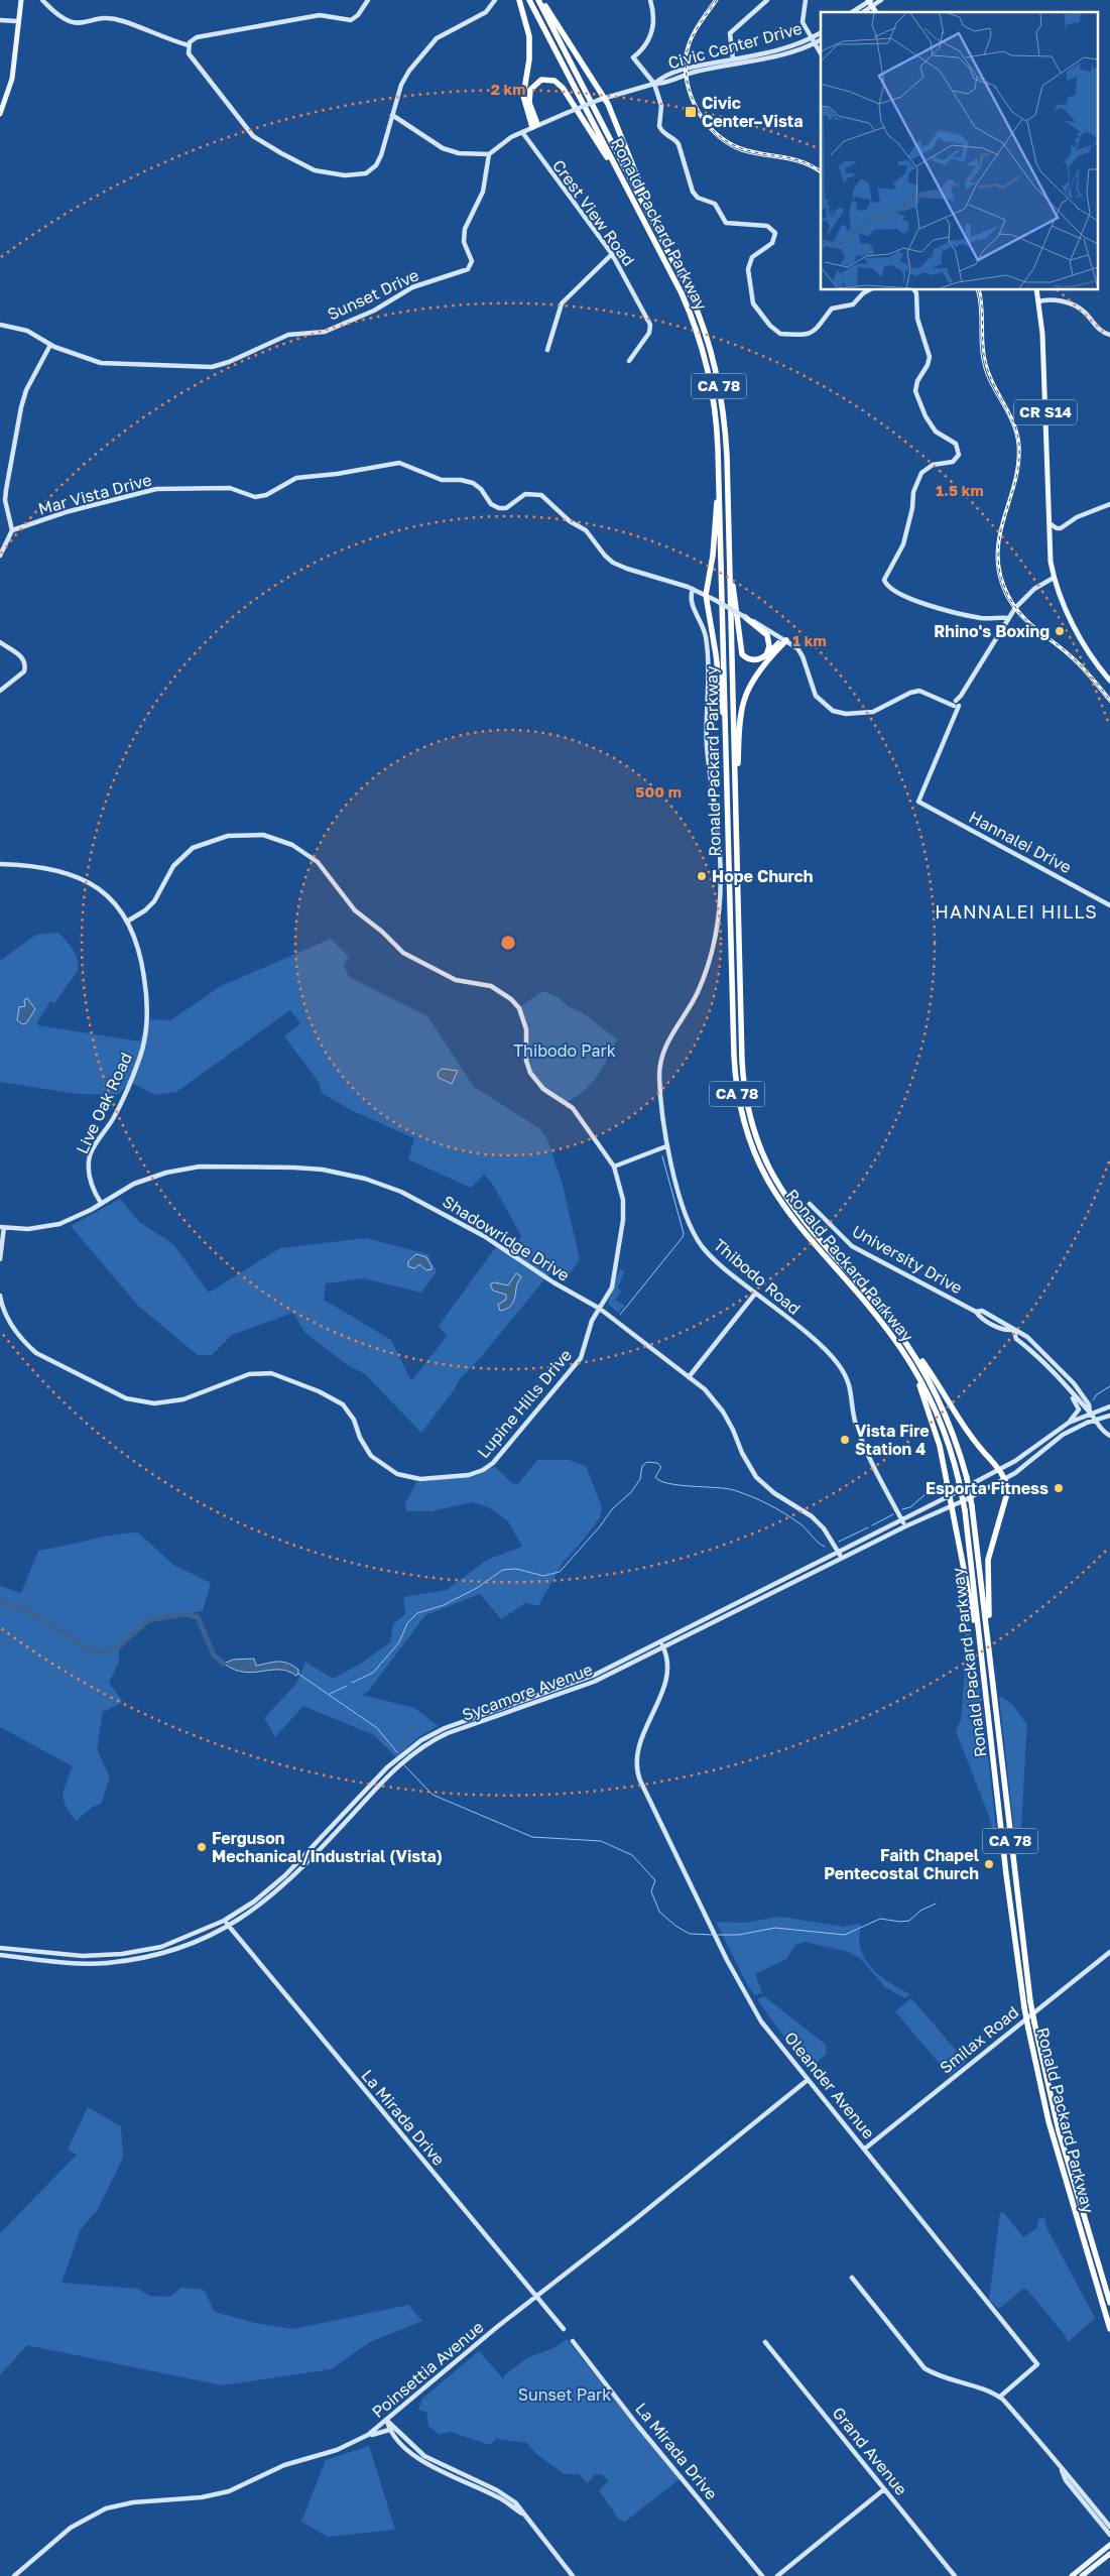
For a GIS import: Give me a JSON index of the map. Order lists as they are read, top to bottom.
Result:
{
  "streets": {
    "highway": ["Ronald Packard Parkway", "CA 78"],
    "main road": ["CR S14"],
    "street": [
      "Civic Center Drive",
      "Crest View Road",
      "Sunset Drive",
      "Mar Vista Drive",
      "Hannalei Drive",
      "Live Oak Road",
      "Shadowridge Drive",
      "University Drive",
      "Thibodo Road",
      "Lupine Hills Drive",
      "Sycamore Avenue",
      "Smilax Road",
      "Oleander Avenue",
      "La Mirada Drive",
      "Poinsettia Avenue",
      "Grand Avenue"
    ]
  },
  "crossings": [
    ["Mar Vista Drive", "Hannalei Drive"],
    ["Mar Vista Drive", "Thibodo Road"],
    ["Live Oak Road", "Shadowridge Drive"],
    ["Live Oak Road", "Lupine Hills Drive"],
    ["Shadowridge Drive", "Lupine Hills Drive"],
    ["Shadowridge Drive", "Sycamore Avenue"],
    ["University Drive", "Sycamore Avenue"],
    ["Thibodo Road", "Sycamore Avenue"],
    ["Sycamore Avenue", "Oleander Avenue"],
    ["Sycamore Avenue", "La Mirada Drive"],
    ["Smilax Road", "Oleander Avenue"],
    ["Oleander Avenue", "Poinsettia Avenue"],
    ["La Mirada Drive", "Poinsettia Avenue"]
  ],
  "districts": ["HANNALEI HILLS"],
  "parks": ["Thibodo Park", "Sunset Park"],
  "places": {
    "transit": ["Civic Center–Vista"],
    "other": [
      "Rhino's Boxing",
      "Hope Church",
      "Vista Fire Station 4",
      "Esporta Fitness",
      "Ferguson Mechanical/Industrial (Vista)",
      "Faith Chapel Pentecostal Church"
    ]
  },
  "rings": [
    "2 km",
    "1.5 km",
    "1 km",
    "500 m"
  ]
}
